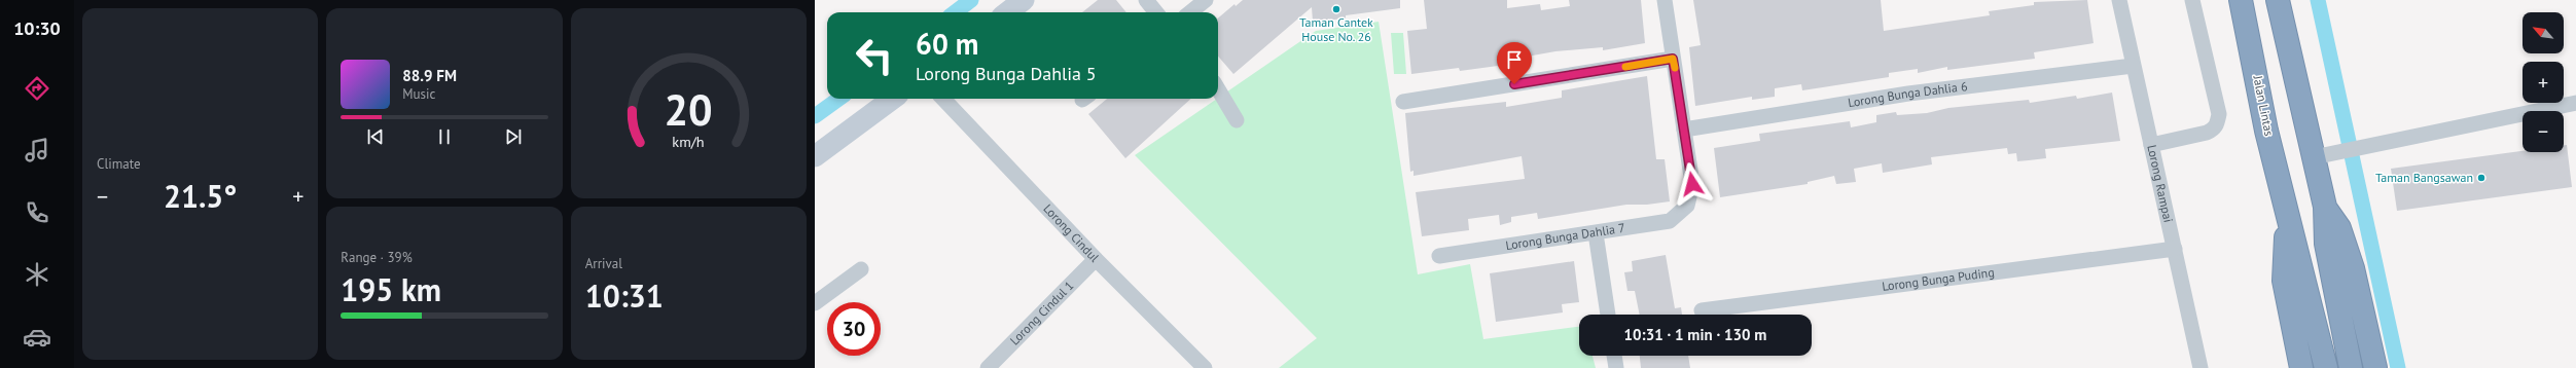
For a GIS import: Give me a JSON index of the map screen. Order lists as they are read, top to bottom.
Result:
{
  "streets": {
    "highway": ["Jalan Lintas"],
    "street": [
      "Lorong Bunga Dahlia 6",
      "Lorong Rampai",
      "Lorong Cindul",
      "Lorong Bunga Dahlia 7",
      "Lorong Bunga Puding",
      "Lorong Cindul 1"
    ]
  },
  "crossings": [
    ["Lorong Bunga Dahlia 6", "Lorong Rampai"],
    ["Lorong Bunga Dahlia 6", "Lorong Bunga Dahlia 7"],
    ["Lorong Rampai", "Lorong Bunga Puding"],
    ["Lorong Cindul", "Lorong Cindul 1"]
  ],
  "places": ["Taman Cantek House No. 26", "Taman Bangsawan"],
  "north": "top left",
  "page": {
    "tabs": "10:30",
    "tile": [
      "Climate",
      ["Range · 39%", "195 km"],
      ["Arrival", "10:31"]
    ],
    "map_buttons": ["+", "−"],
    "turn": ["60 m", "Lorong Bunga Dahlia 5"],
    "song": ["88.9 FM", "Music"],
    "heat": ["−", "21.5°", "+"],
    "limit": "30",
    "trip": "10:31 · 1 min · 130 m",
    "gauge": ["20", "km/h"]
  }
}
